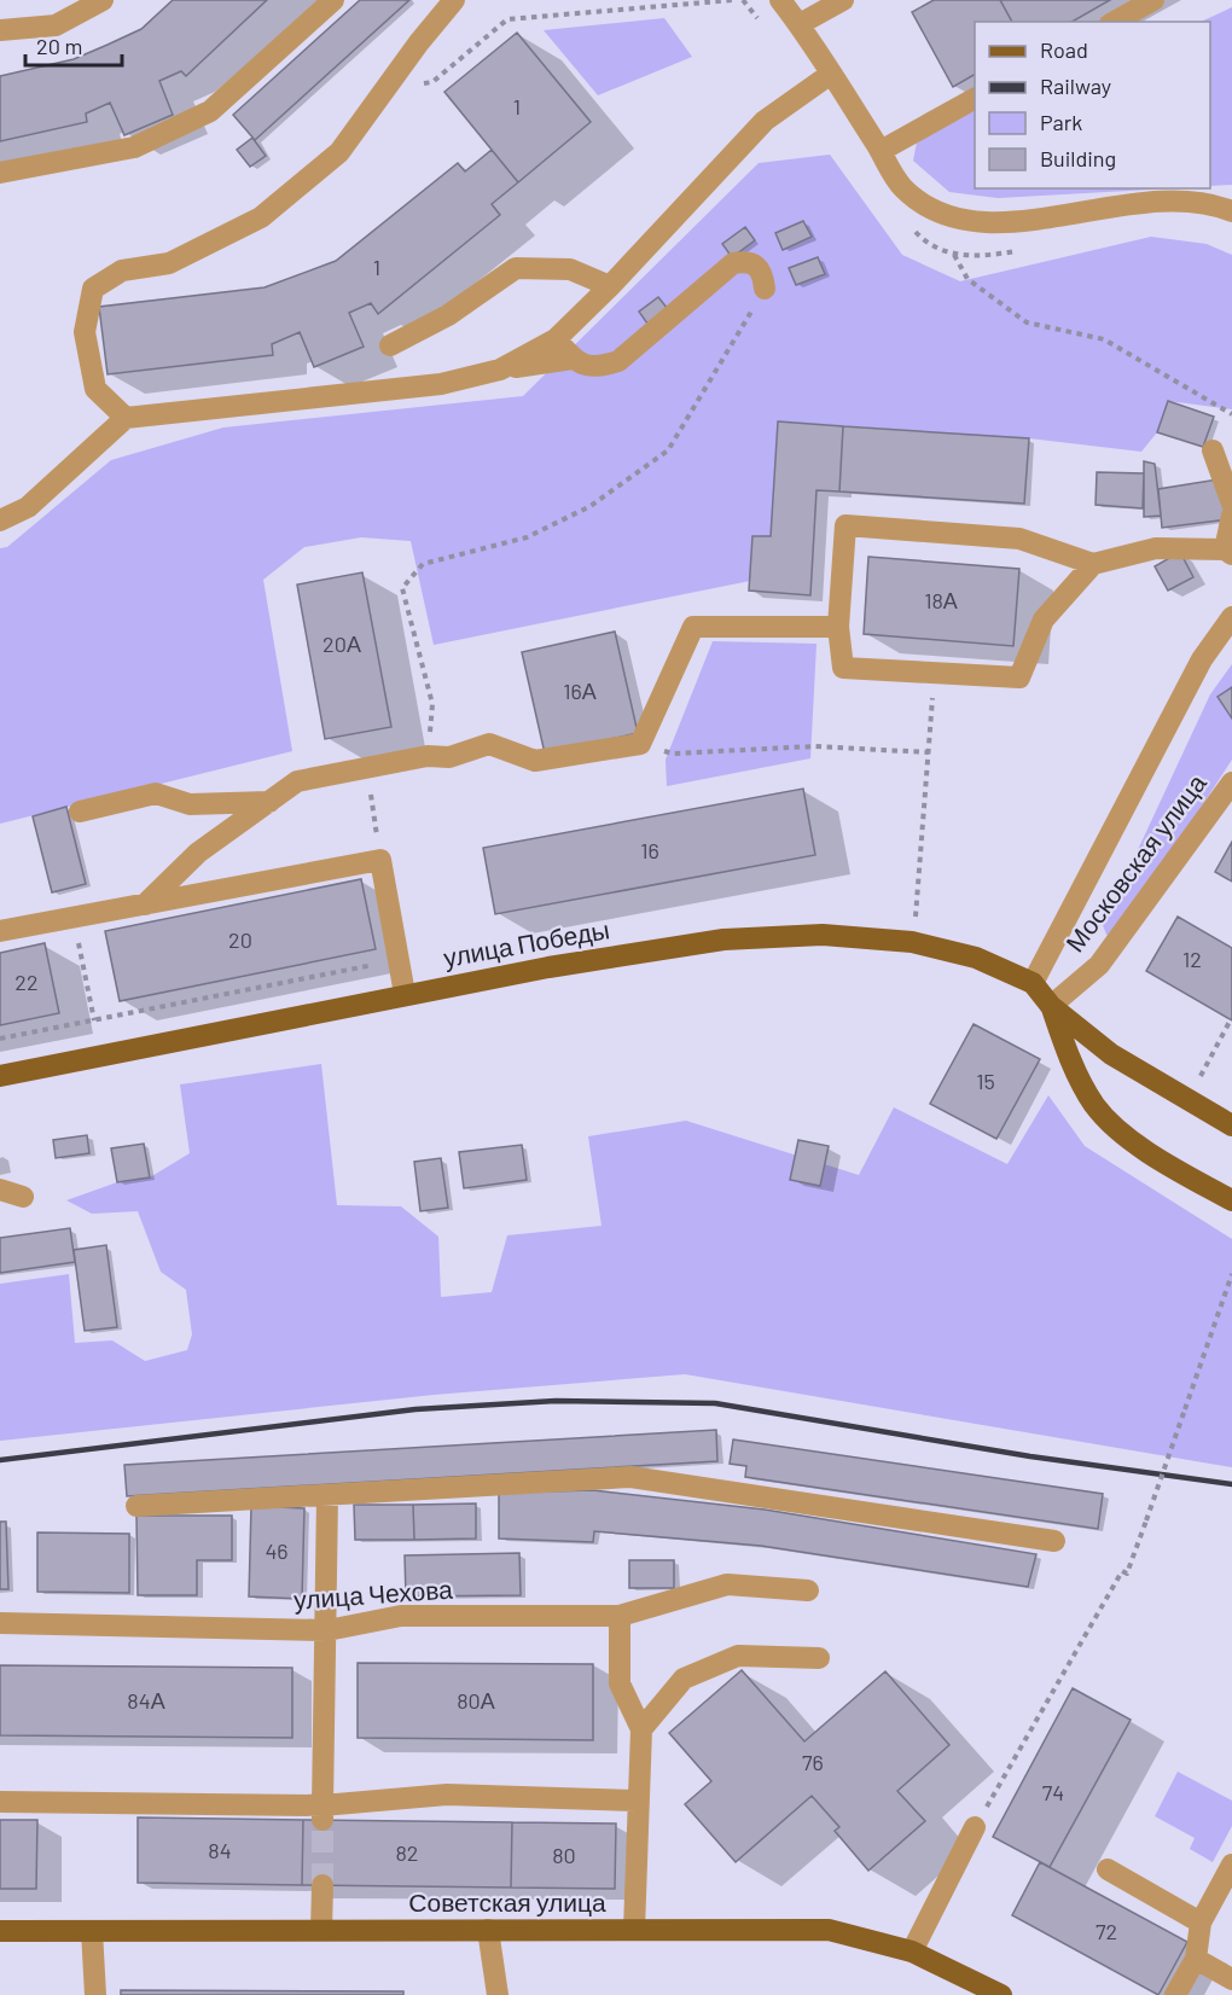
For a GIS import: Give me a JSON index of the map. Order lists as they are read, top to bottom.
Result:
{
  "streets": {
    "main road": ["улица Победы", "Советская улица"],
    "street": ["Московская улица", "улица Чехова"]
  },
  "crossings": [
    ["Московская улица", "улица Победы"]
  ],
  "house_numbers": [
    "1",
    "1",
    "18А",
    "20А",
    "16А",
    "16",
    "20",
    "12",
    "22",
    "15",
    "46",
    "84А",
    "80А",
    "76",
    "74",
    "84",
    "82",
    "80",
    "72"
  ],
  "legend": [
    "Road",
    "Railway",
    "Park",
    "Building"
  ],
  "scale_bar": "20 m"
}
